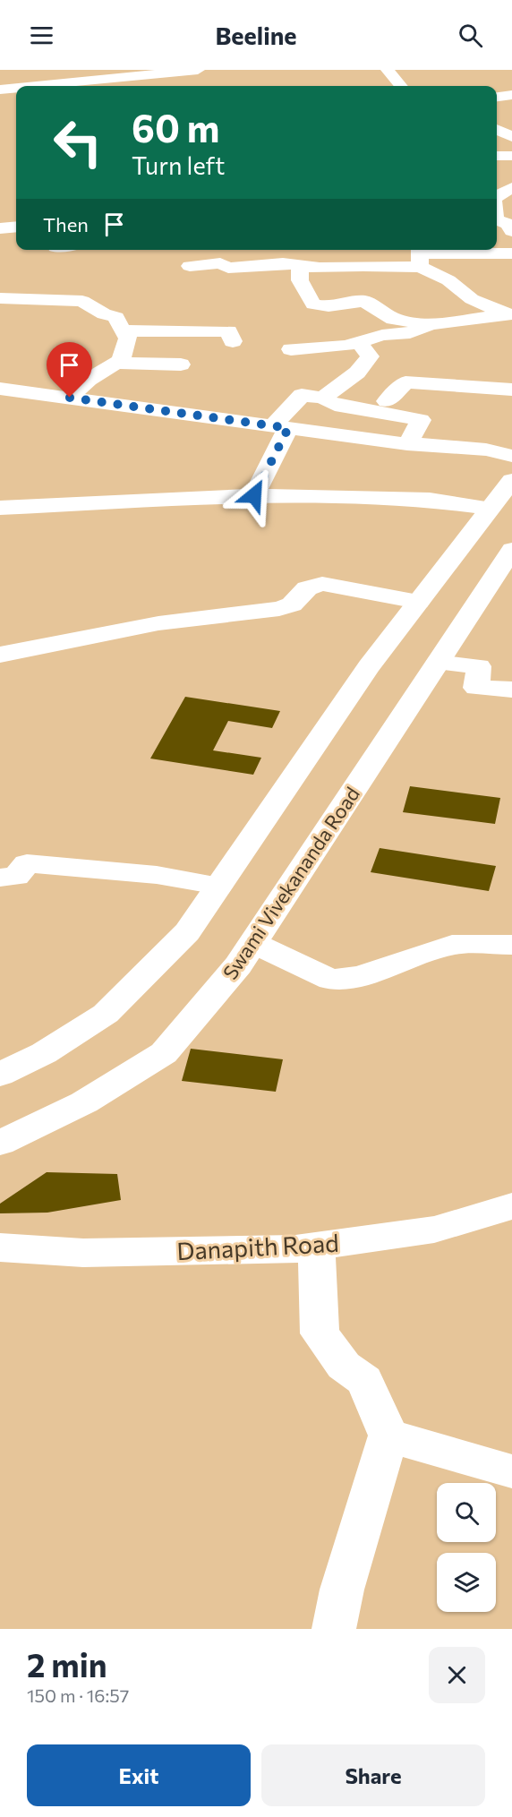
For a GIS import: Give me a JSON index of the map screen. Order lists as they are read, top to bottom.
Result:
{
  "streets": {
    "street": ["Swami Vivekananda Road", "Danapith Road"]
  },
  "page": {
    "header": "Beeline",
    "turn": ["60 m", "Turn left"],
    "then": "Then",
    "heading": ["2 min", "150 m · 16:57"],
    "buttons": ["Exit", "Share"]
  }
}
